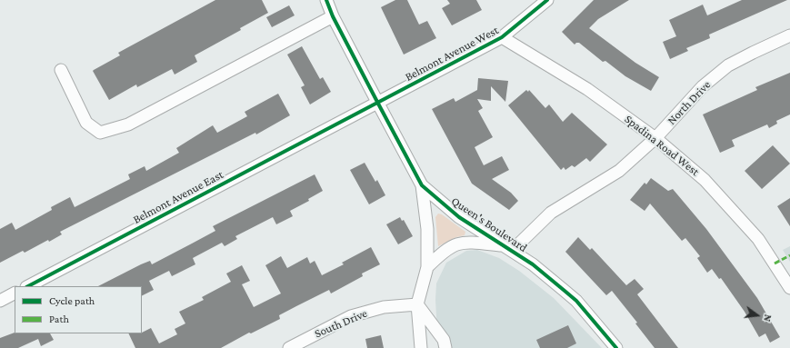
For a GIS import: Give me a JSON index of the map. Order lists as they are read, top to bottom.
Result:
{
  "streets": {
    "street": [
      "Belmont Avenue West",
      "North Drive",
      "Spadina Road West",
      "Belmont Avenue East",
      "Queen's Boulevard",
      "South Drive"
    ]
  },
  "crossings": [
    ["Belmont Avenue West", "Spadina Road West"],
    ["Belmont Avenue West", "Belmont Avenue East"],
    ["Belmont Avenue West", "Queen's Boulevard"],
    ["North Drive", "Spadina Road West"],
    ["North Drive", "Queen's Boulevard"],
    ["Belmont Avenue East", "Queen's Boulevard"],
    ["Queen's Boulevard", "South Drive"]
  ],
  "legend": ["Cycle path", "Path"],
  "north": "right"
}
